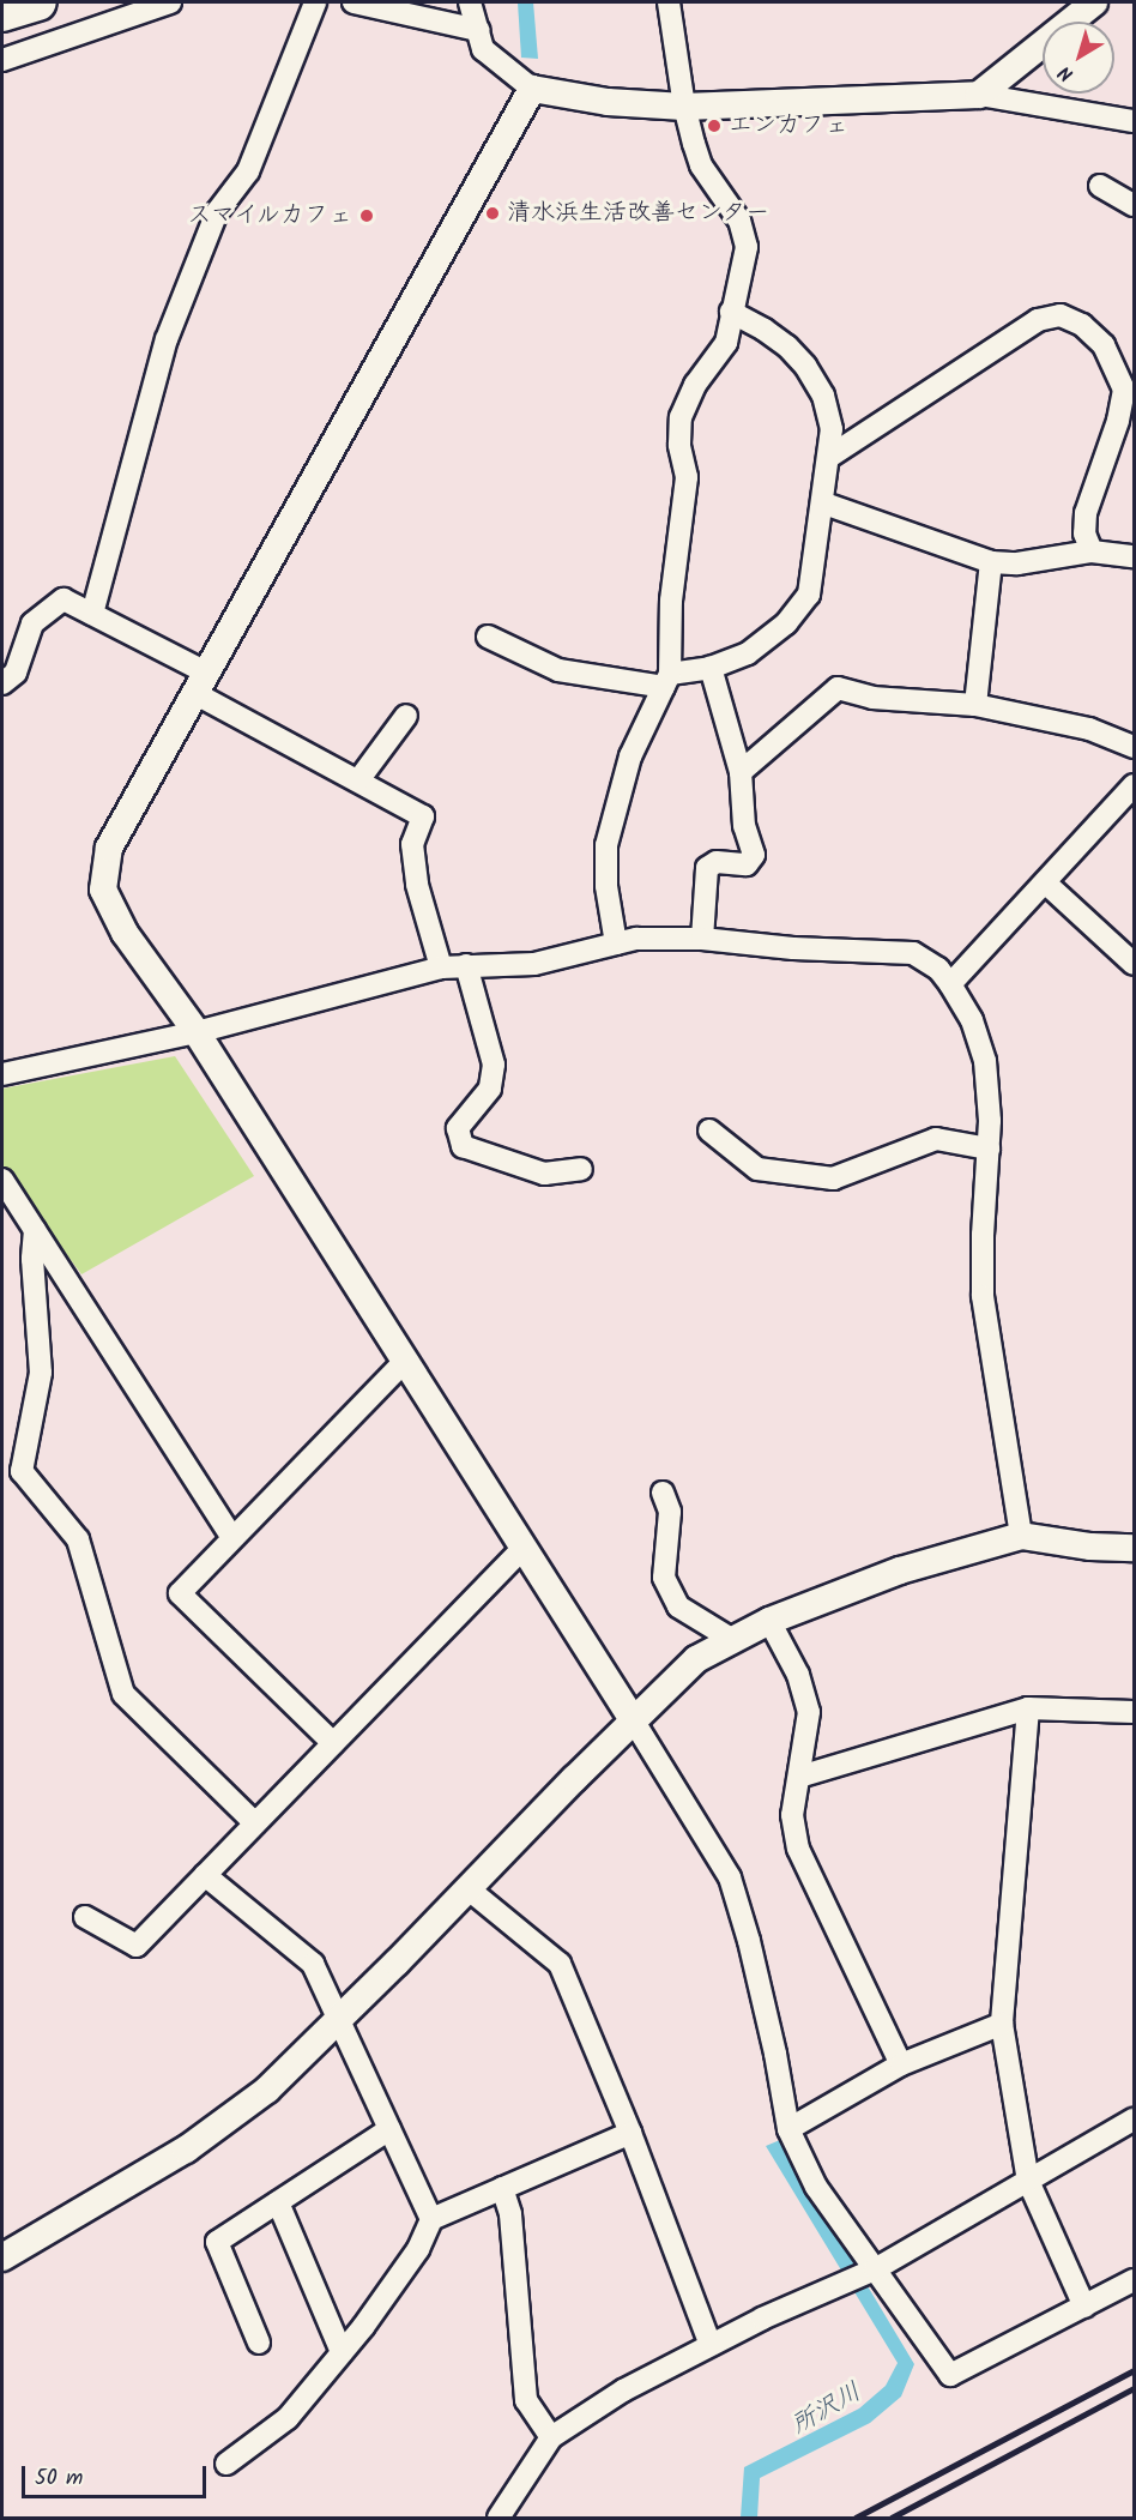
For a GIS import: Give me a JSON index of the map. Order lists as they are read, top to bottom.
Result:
{
  "water": ["所沢川"],
  "places": ["エンカフェ", "清水浜生活改善センター", "スマイルカフェ"],
  "scale_bar": "50 m",
  "north": "bottom left"
}
